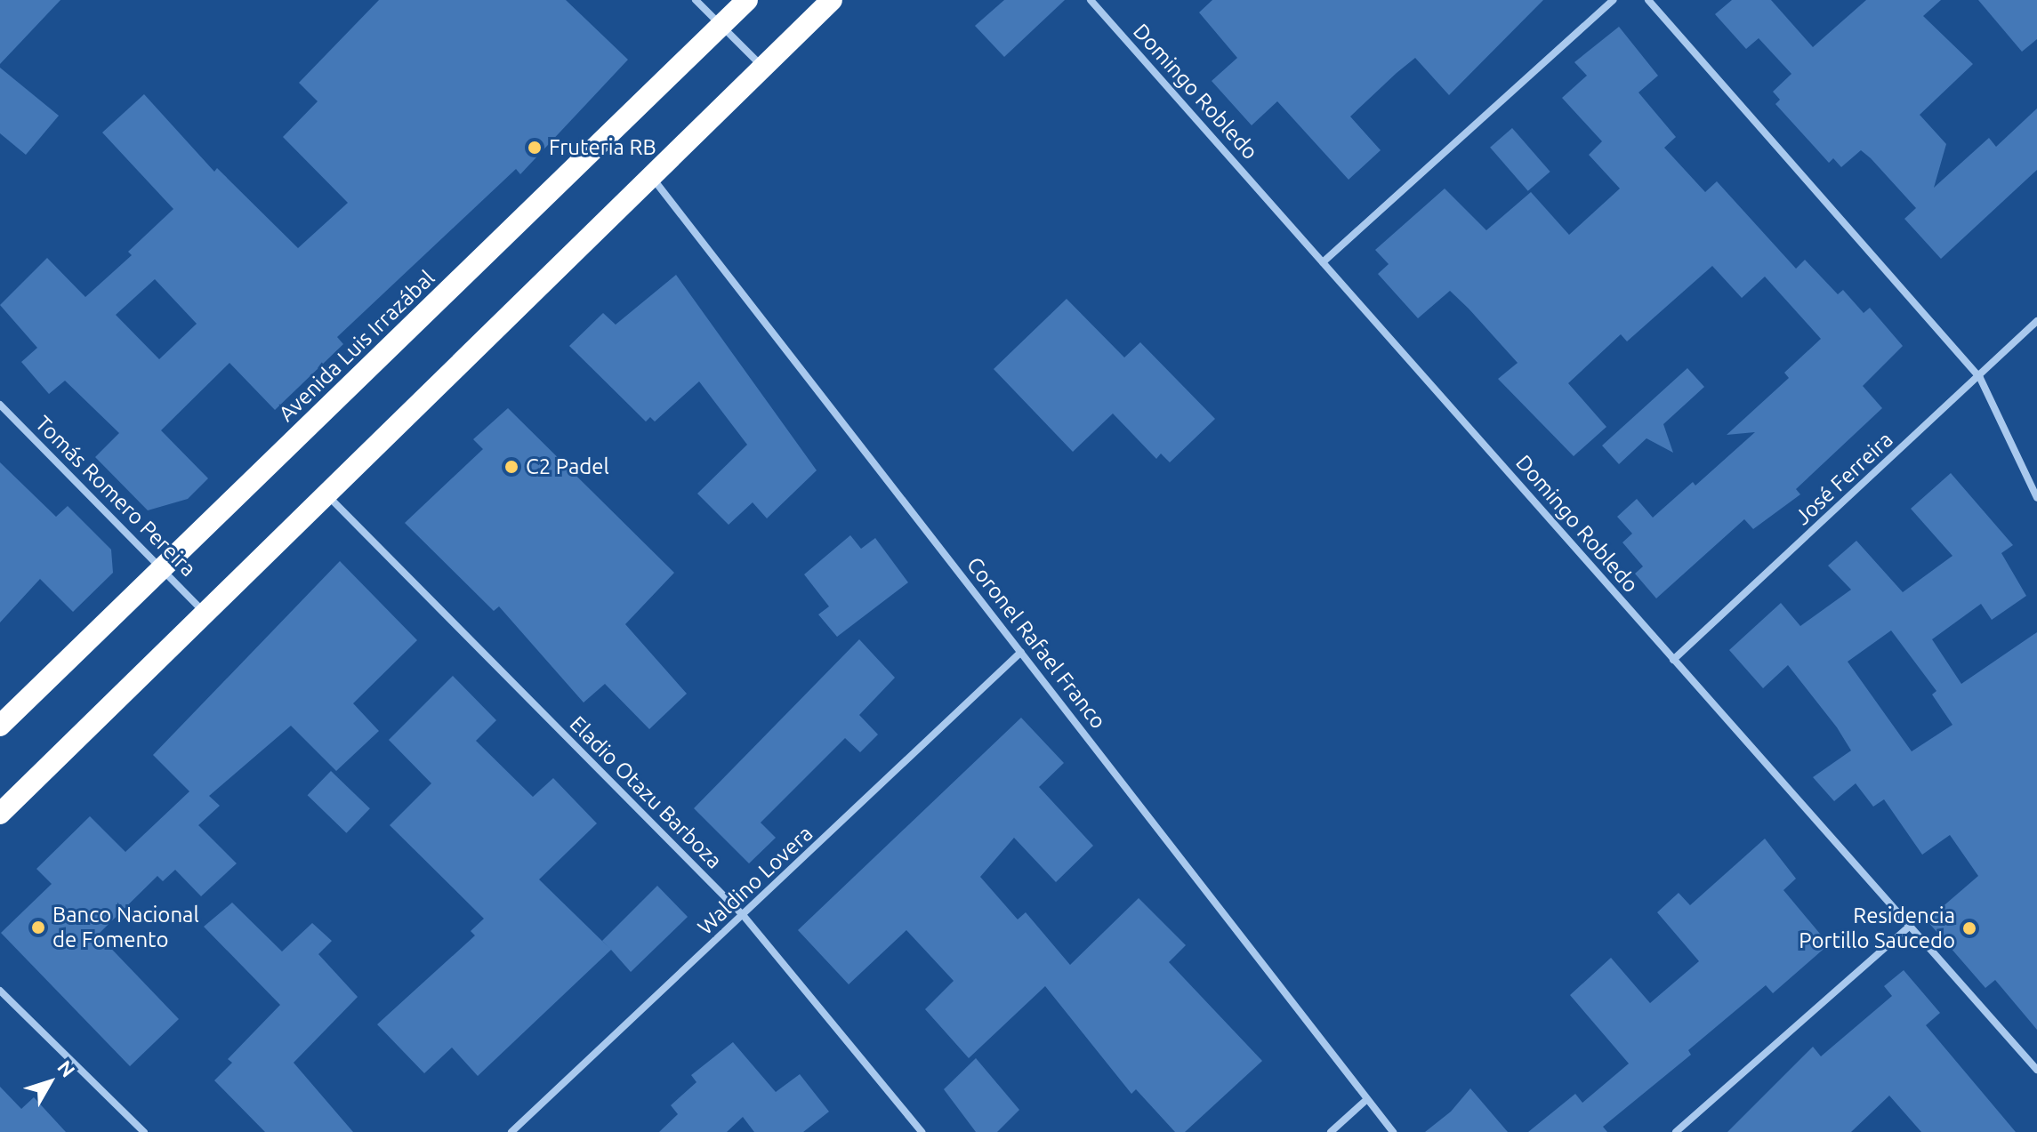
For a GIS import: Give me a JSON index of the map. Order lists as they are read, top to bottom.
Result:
{
  "streets": {
    "highway": ["Avenida Luis Irrazábal"],
    "street": [
      "Domingo Robledo",
      "José Ferreira",
      "Tomás Romero Pereira",
      "Coronel Rafael Franco",
      "Eladio Otazu Barboza",
      "Waldino Lovera"
    ]
  },
  "crossings": [
    ["Domingo Robledo", "José Ferreira"],
    ["Avenida Luis Irrazábal", "Tomás Romero Pereira"],
    ["Coronel Rafael Franco", "Waldino Lovera"],
    ["Eladio Otazu Barboza", "Waldino Lovera"]
  ],
  "places": [
    "Fruteria RB",
    "C2 Padel",
    "Banco Nacional de Fomento",
    "Residencia Portillo Saucedo"
  ],
  "north": "top right"
}
